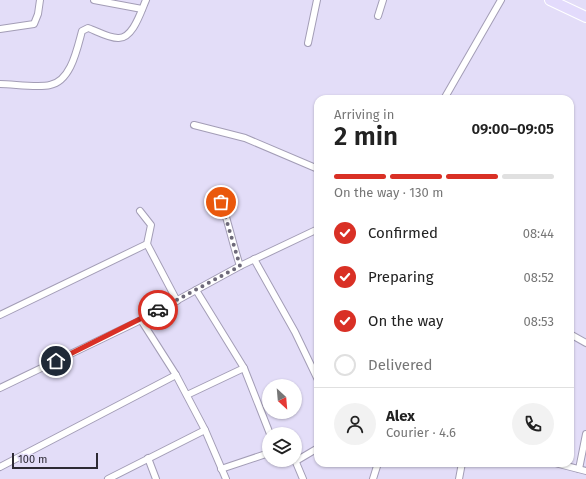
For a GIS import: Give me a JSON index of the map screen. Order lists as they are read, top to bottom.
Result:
{
  "scale_bar": "100 m",
  "north": "bottom right",
  "page": {
    "heading": ["2 min", "Arriving in", "09:00–09:05"],
    "panel": ["Alex", "Courier · 4.6"],
    "bar": "On the way · 130 m",
    "list": [
      ["Confirmed", "08:44"],
      ["Preparing", "08:52"],
      ["On the way", "08:53"],
      "Delivered"
    ],
    "scale": "100 m"
  }
}
